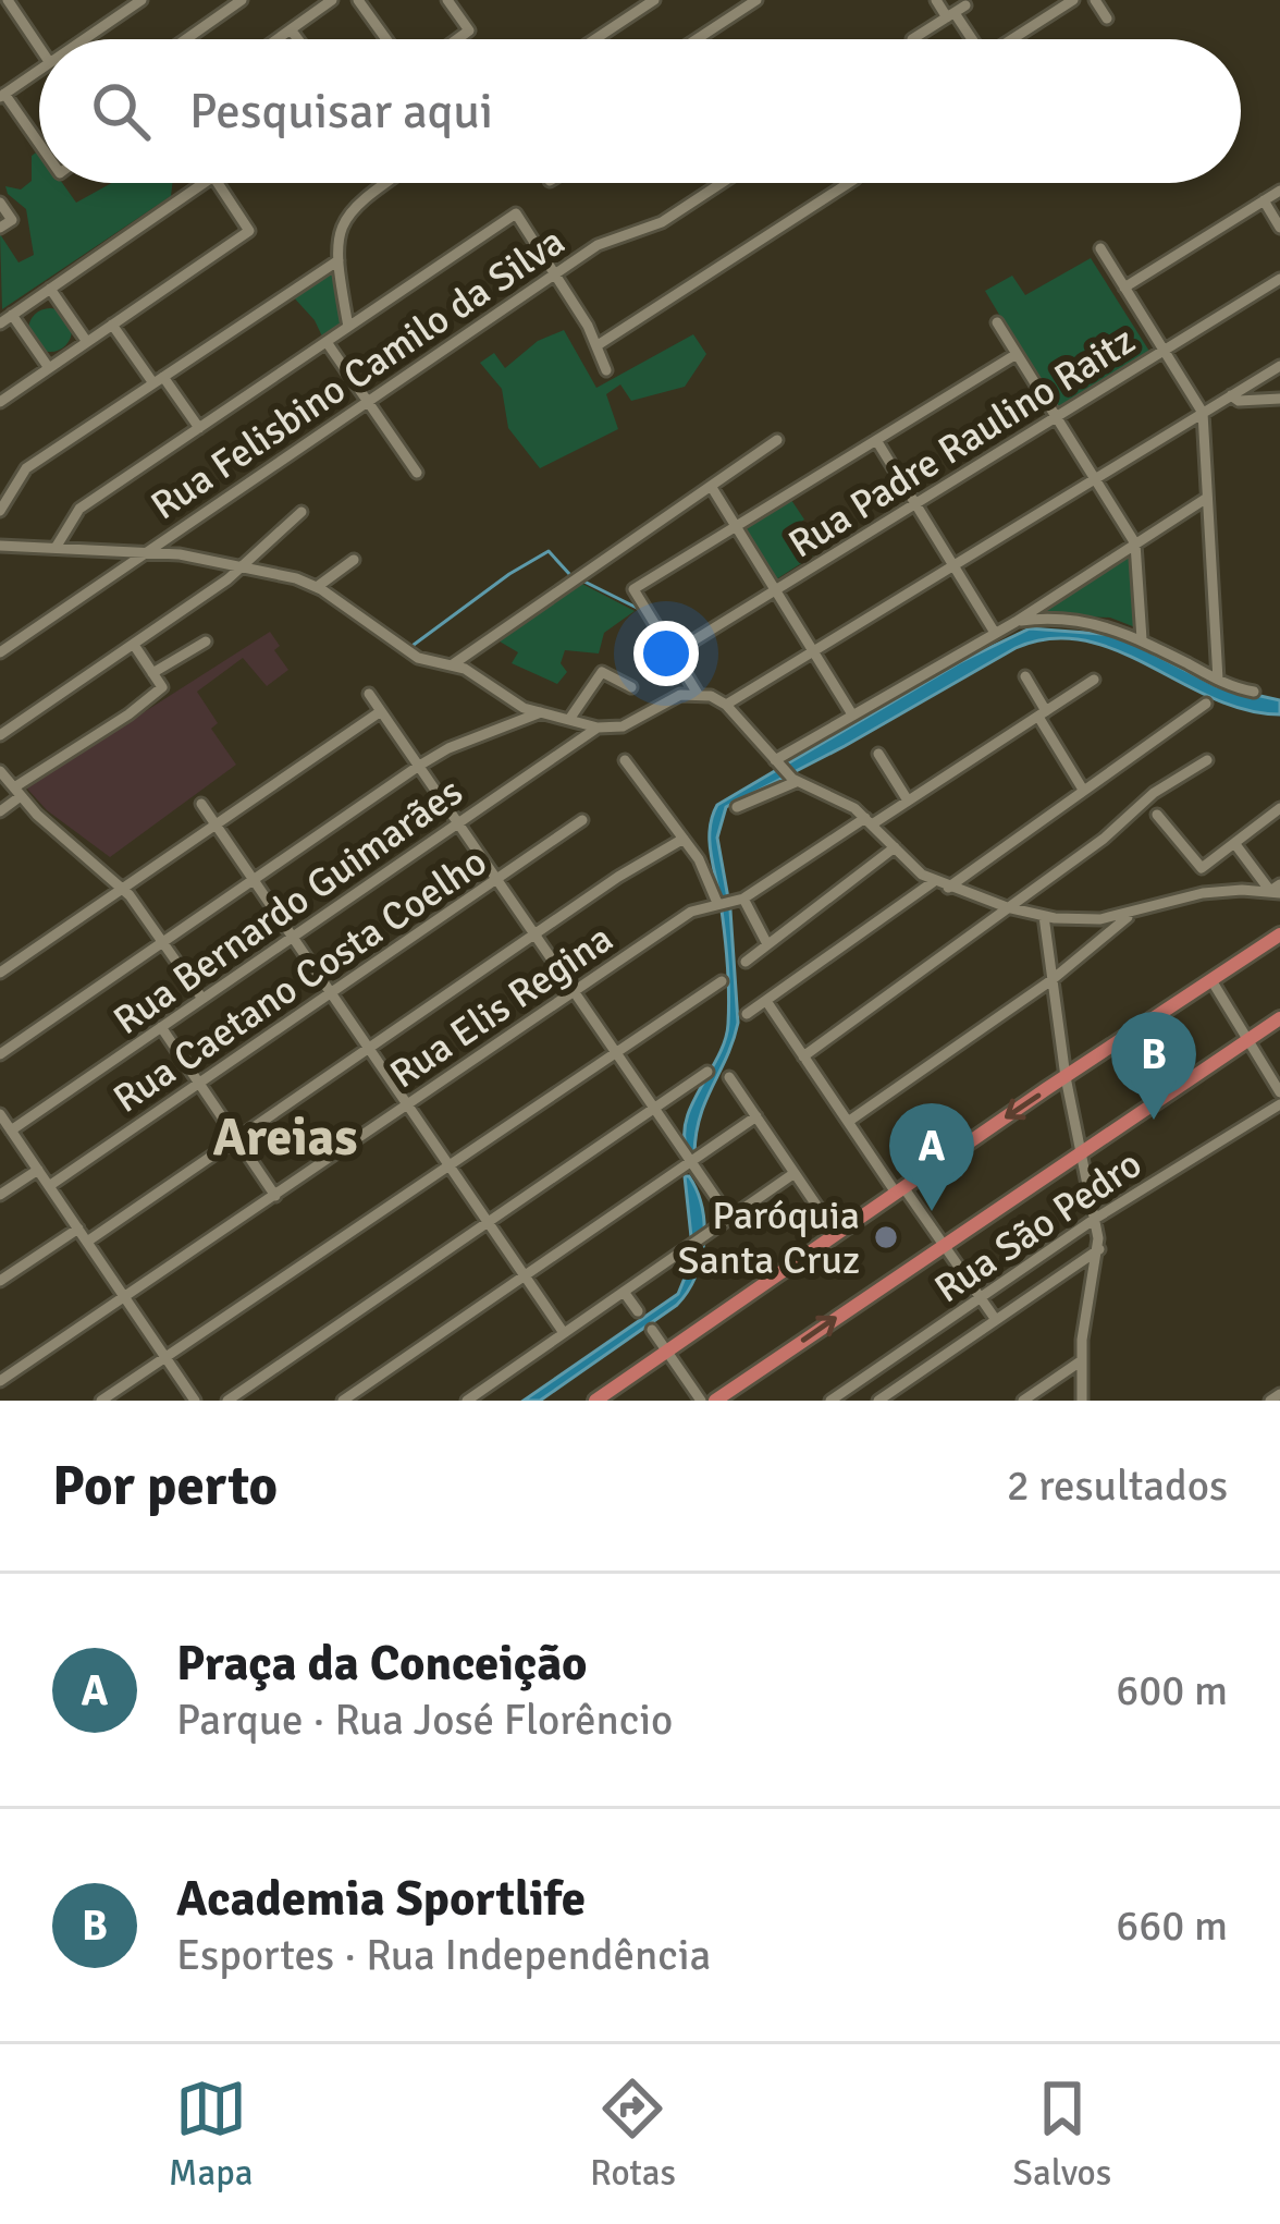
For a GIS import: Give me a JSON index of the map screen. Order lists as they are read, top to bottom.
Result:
{
  "streets": {
    "street": [
      "Rua Felisbino Camilo da Silva",
      "Rua Padre Raulino Raitz",
      "Rua Bernardo Guimarães",
      "Rua Caetano Costa Coelho",
      "Rua Elis Regina",
      "Rua São Pedro"
    ]
  },
  "districts": ["Areias"],
  "places": ["Paróquia Santa Cruz"],
  "page": {
    "search": "Pesquisar aqui",
    "pins": ["B", "A"],
    "heading": ["Por perto", "2 resultados"],
    "list": [
      {
        "mark": "A",
        "name": "Praça da Conceição",
        "note": "Parque · Rua José Florêncio",
        "value": "600 m"
      },
      {
        "mark": "B",
        "name": "Academia Sportlife",
        "note": "Esportes · Rua Independência",
        "value": "660 m"
      }
    ],
    "nav": ["Mapa", "Rotas", "Salvos"]
  }
}
